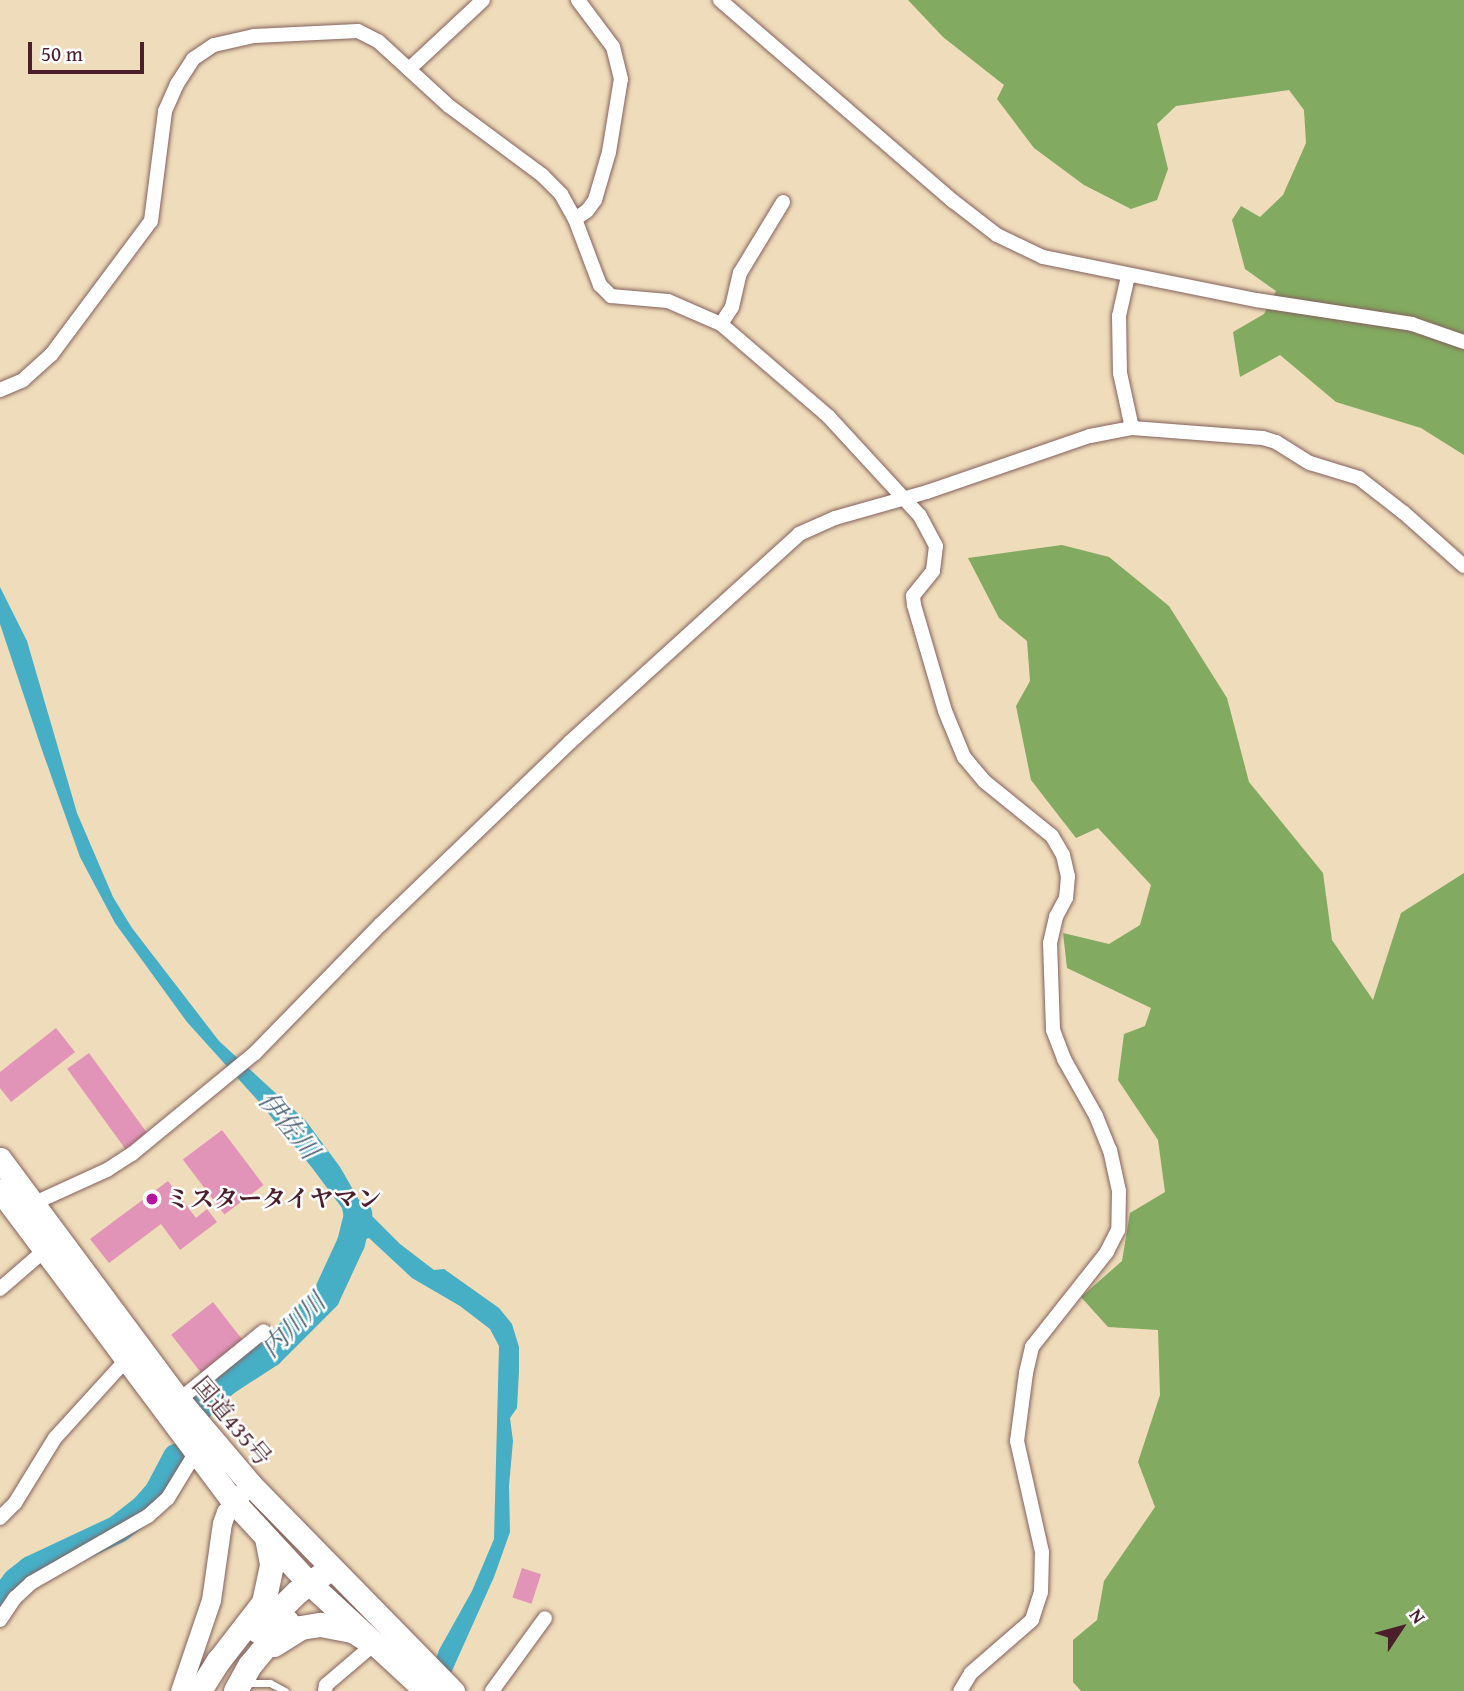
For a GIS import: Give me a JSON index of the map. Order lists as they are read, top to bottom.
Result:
{
  "streets": {
    "highway": ["国道435号"]
  },
  "water": ["伊佐川", "内川川"],
  "places": ["ミスタータイヤマン"],
  "scale_bar": "50 m",
  "north": "top right"
}
